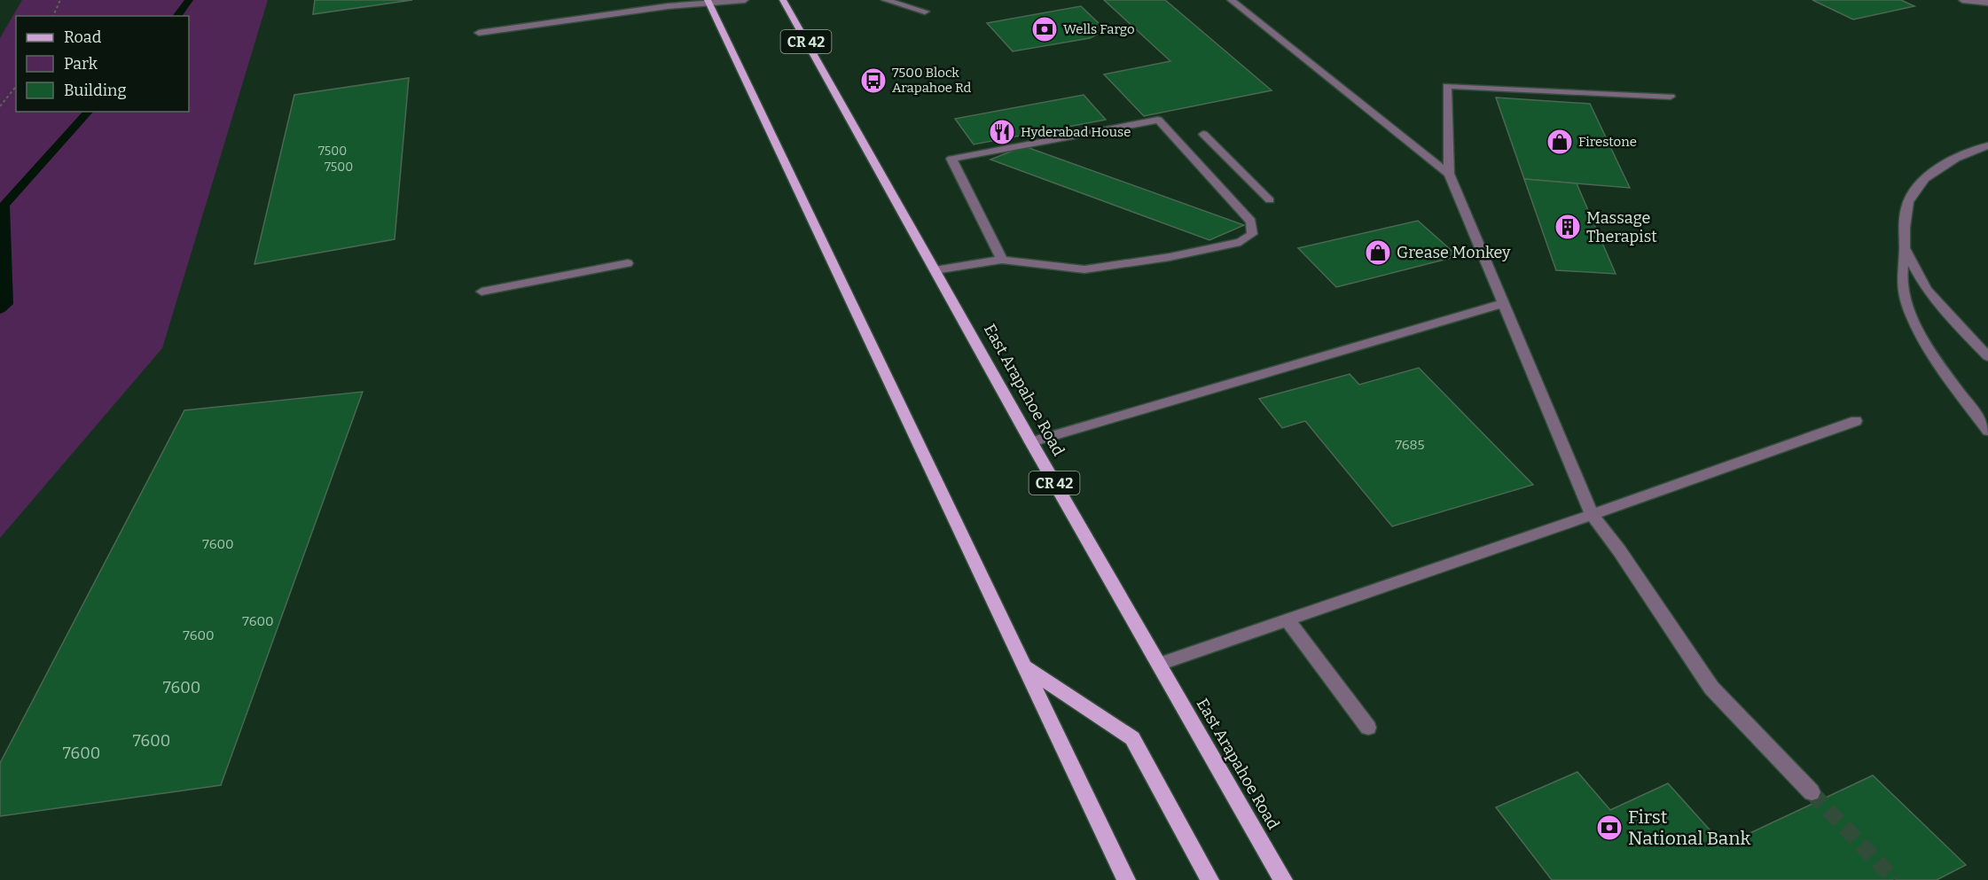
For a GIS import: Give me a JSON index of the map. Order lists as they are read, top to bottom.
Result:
{
  "streets": {
    "main road": ["CR 42", "East Arapahoe Road"]
  },
  "places": {
    "bank": ["Wells Fargo", "First National Bank"],
    "bus stop": ["7500 Block Arapahoe Rd"],
    "restaurant": ["Hyderabad House"],
    "shop": ["Firestone", "Grease Monkey"],
    "building": ["Massage Therapist"]
  },
  "house_numbers": [
    "7500",
    "7500",
    "7685",
    "7600",
    "7600",
    "7600",
    "7600",
    "7600",
    "7600"
  ],
  "legend": ["Road", "Park", "Building"]
}
